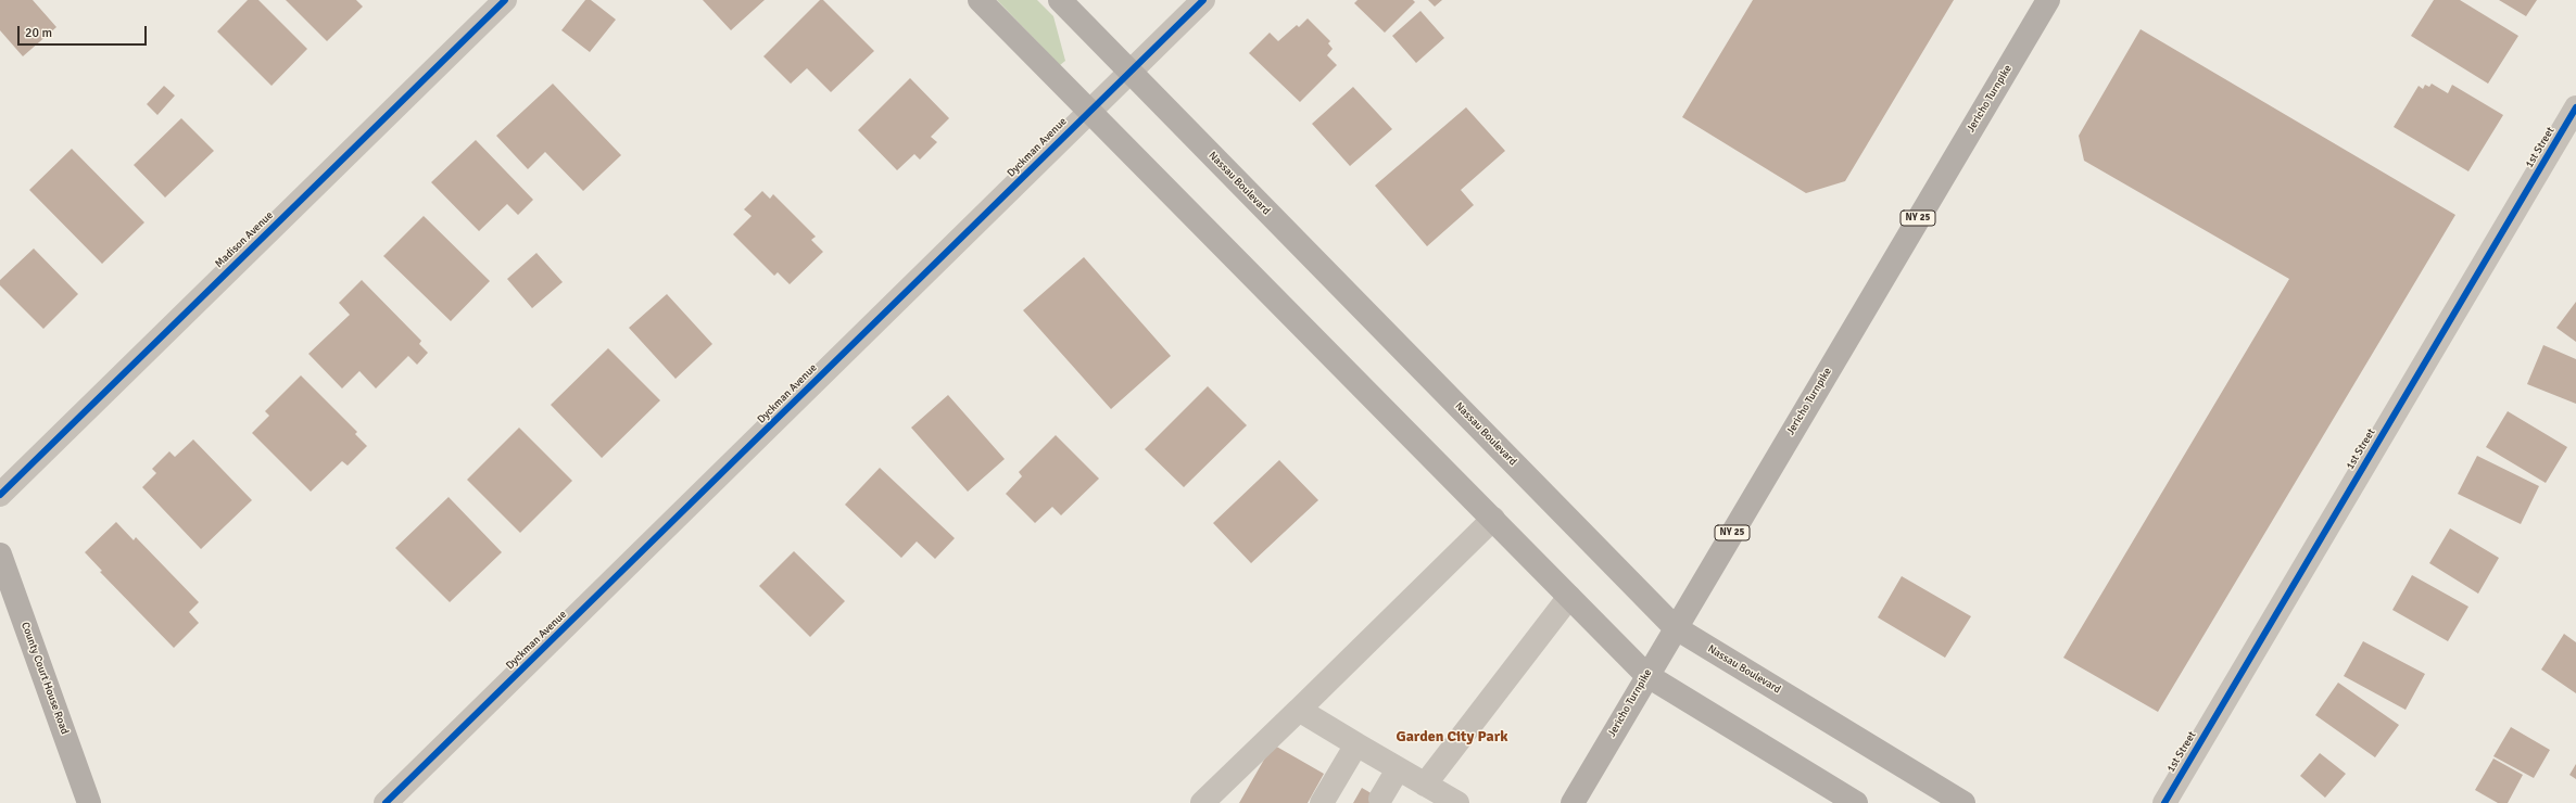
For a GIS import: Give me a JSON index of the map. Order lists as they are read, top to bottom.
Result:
{
  "streets": {
    "main road": [
      "Jericho Turnpike",
      "Nassau Boulevard",
      "NY 25",
      "County Court House Road"
    ],
    "street": ["Dyckman Avenue", "1st Street", "Madison Avenue"]
  },
  "crossings": [
    ["Jericho Turnpike", "Nassau Boulevard"],
    ["Dyckman Avenue", "Nassau Boulevard"]
  ],
  "districts": ["Garden City Park"],
  "scale_bar": "20 m"
}
